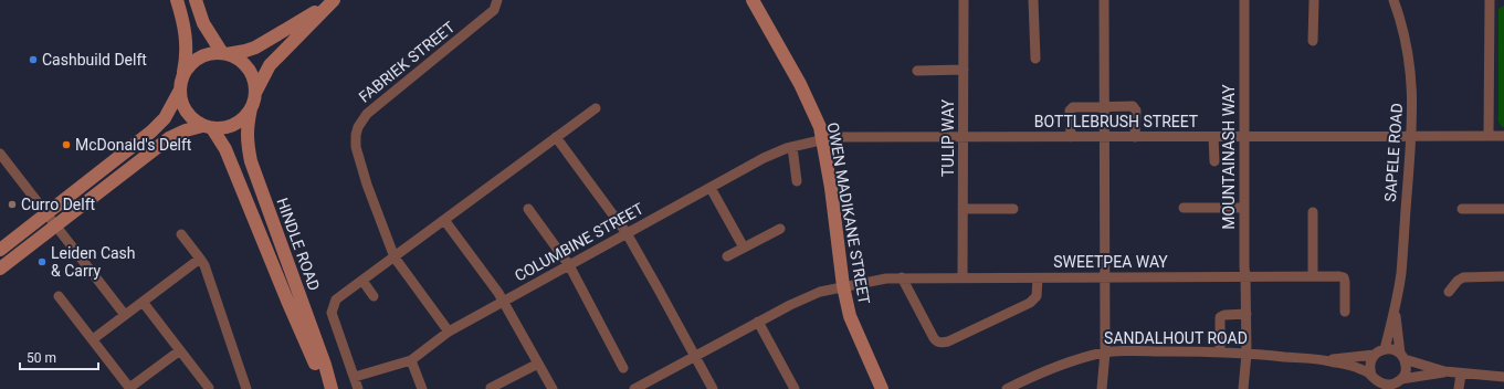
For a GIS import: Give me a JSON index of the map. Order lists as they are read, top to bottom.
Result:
{
  "streets": {
    "street": [
      "FABRIEK STREET",
      "BOTTLEBRUSH STREET",
      "TULIP WAY",
      "SAPELE ROAD",
      "MOUNTAINASH WAY",
      "OWEN MADIKANE STREET",
      "COLUMBINE STREET",
      "HINDLE ROAD",
      "SWEETPEA WAY",
      "SANDALHOUT ROAD"
    ]
  },
  "crossings": [
    ["FABRIEK STREET", "COLUMBINE STREET"],
    ["BOTTLEBRUSH STREET", "TULIP WAY"],
    ["BOTTLEBRUSH STREET", "SAPELE ROAD"],
    ["BOTTLEBRUSH STREET", "MOUNTAINASH WAY"],
    ["BOTTLEBRUSH STREET", "OWEN MADIKANE STREET"],
    ["BOTTLEBRUSH STREET", "COLUMBINE STREET"],
    ["TULIP WAY", "SWEETPEA WAY"],
    ["SAPELE ROAD", "SANDALHOUT ROAD"],
    ["MOUNTAINASH WAY", "SWEETPEA WAY"],
    ["MOUNTAINASH WAY", "SANDALHOUT ROAD"],
    ["OWEN MADIKANE STREET", "COLUMBINE STREET"],
    ["OWEN MADIKANE STREET", "SWEETPEA WAY"]
  ],
  "places": [
    "Cashbuild Delft",
    "McDonald's Delft",
    "Curro Delft",
    "Leiden Cash & Carry"
  ],
  "scale_bar": "50 m"
}
